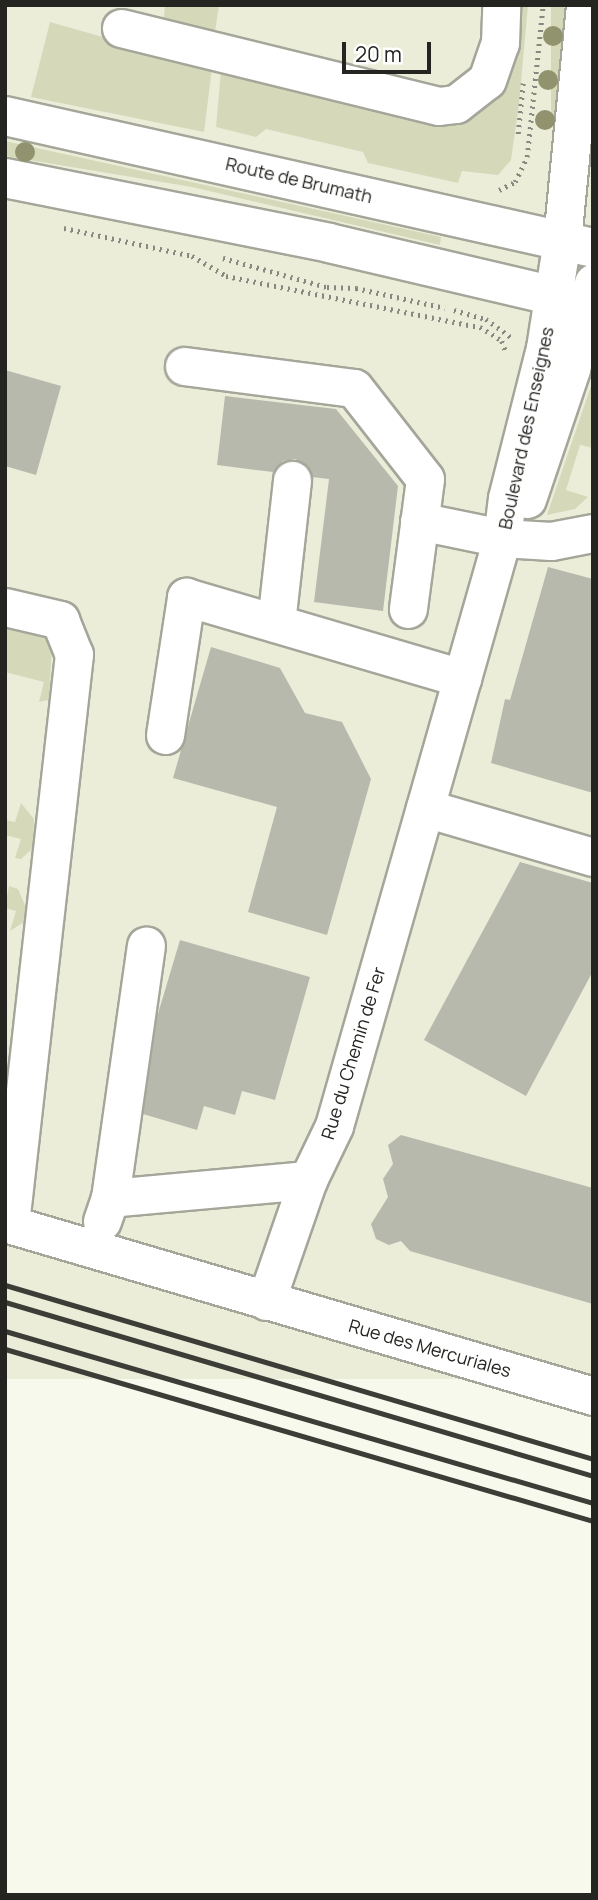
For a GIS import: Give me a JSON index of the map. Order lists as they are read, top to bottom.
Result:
{
  "streets": {
    "main road": ["Route de Brumath"],
    "street": ["Boulevard des Enseignes", "Rue du Chemin de Fer", "Rue des Mercuriales"]
  },
  "crossings": [
    ["Route de Brumath", "Boulevard des Enseignes"],
    ["Boulevard des Enseignes", "Rue du Chemin de Fer"],
    ["Rue du Chemin de Fer", "Rue des Mercuriales"]
  ],
  "scale_bar": "20 m"
}
